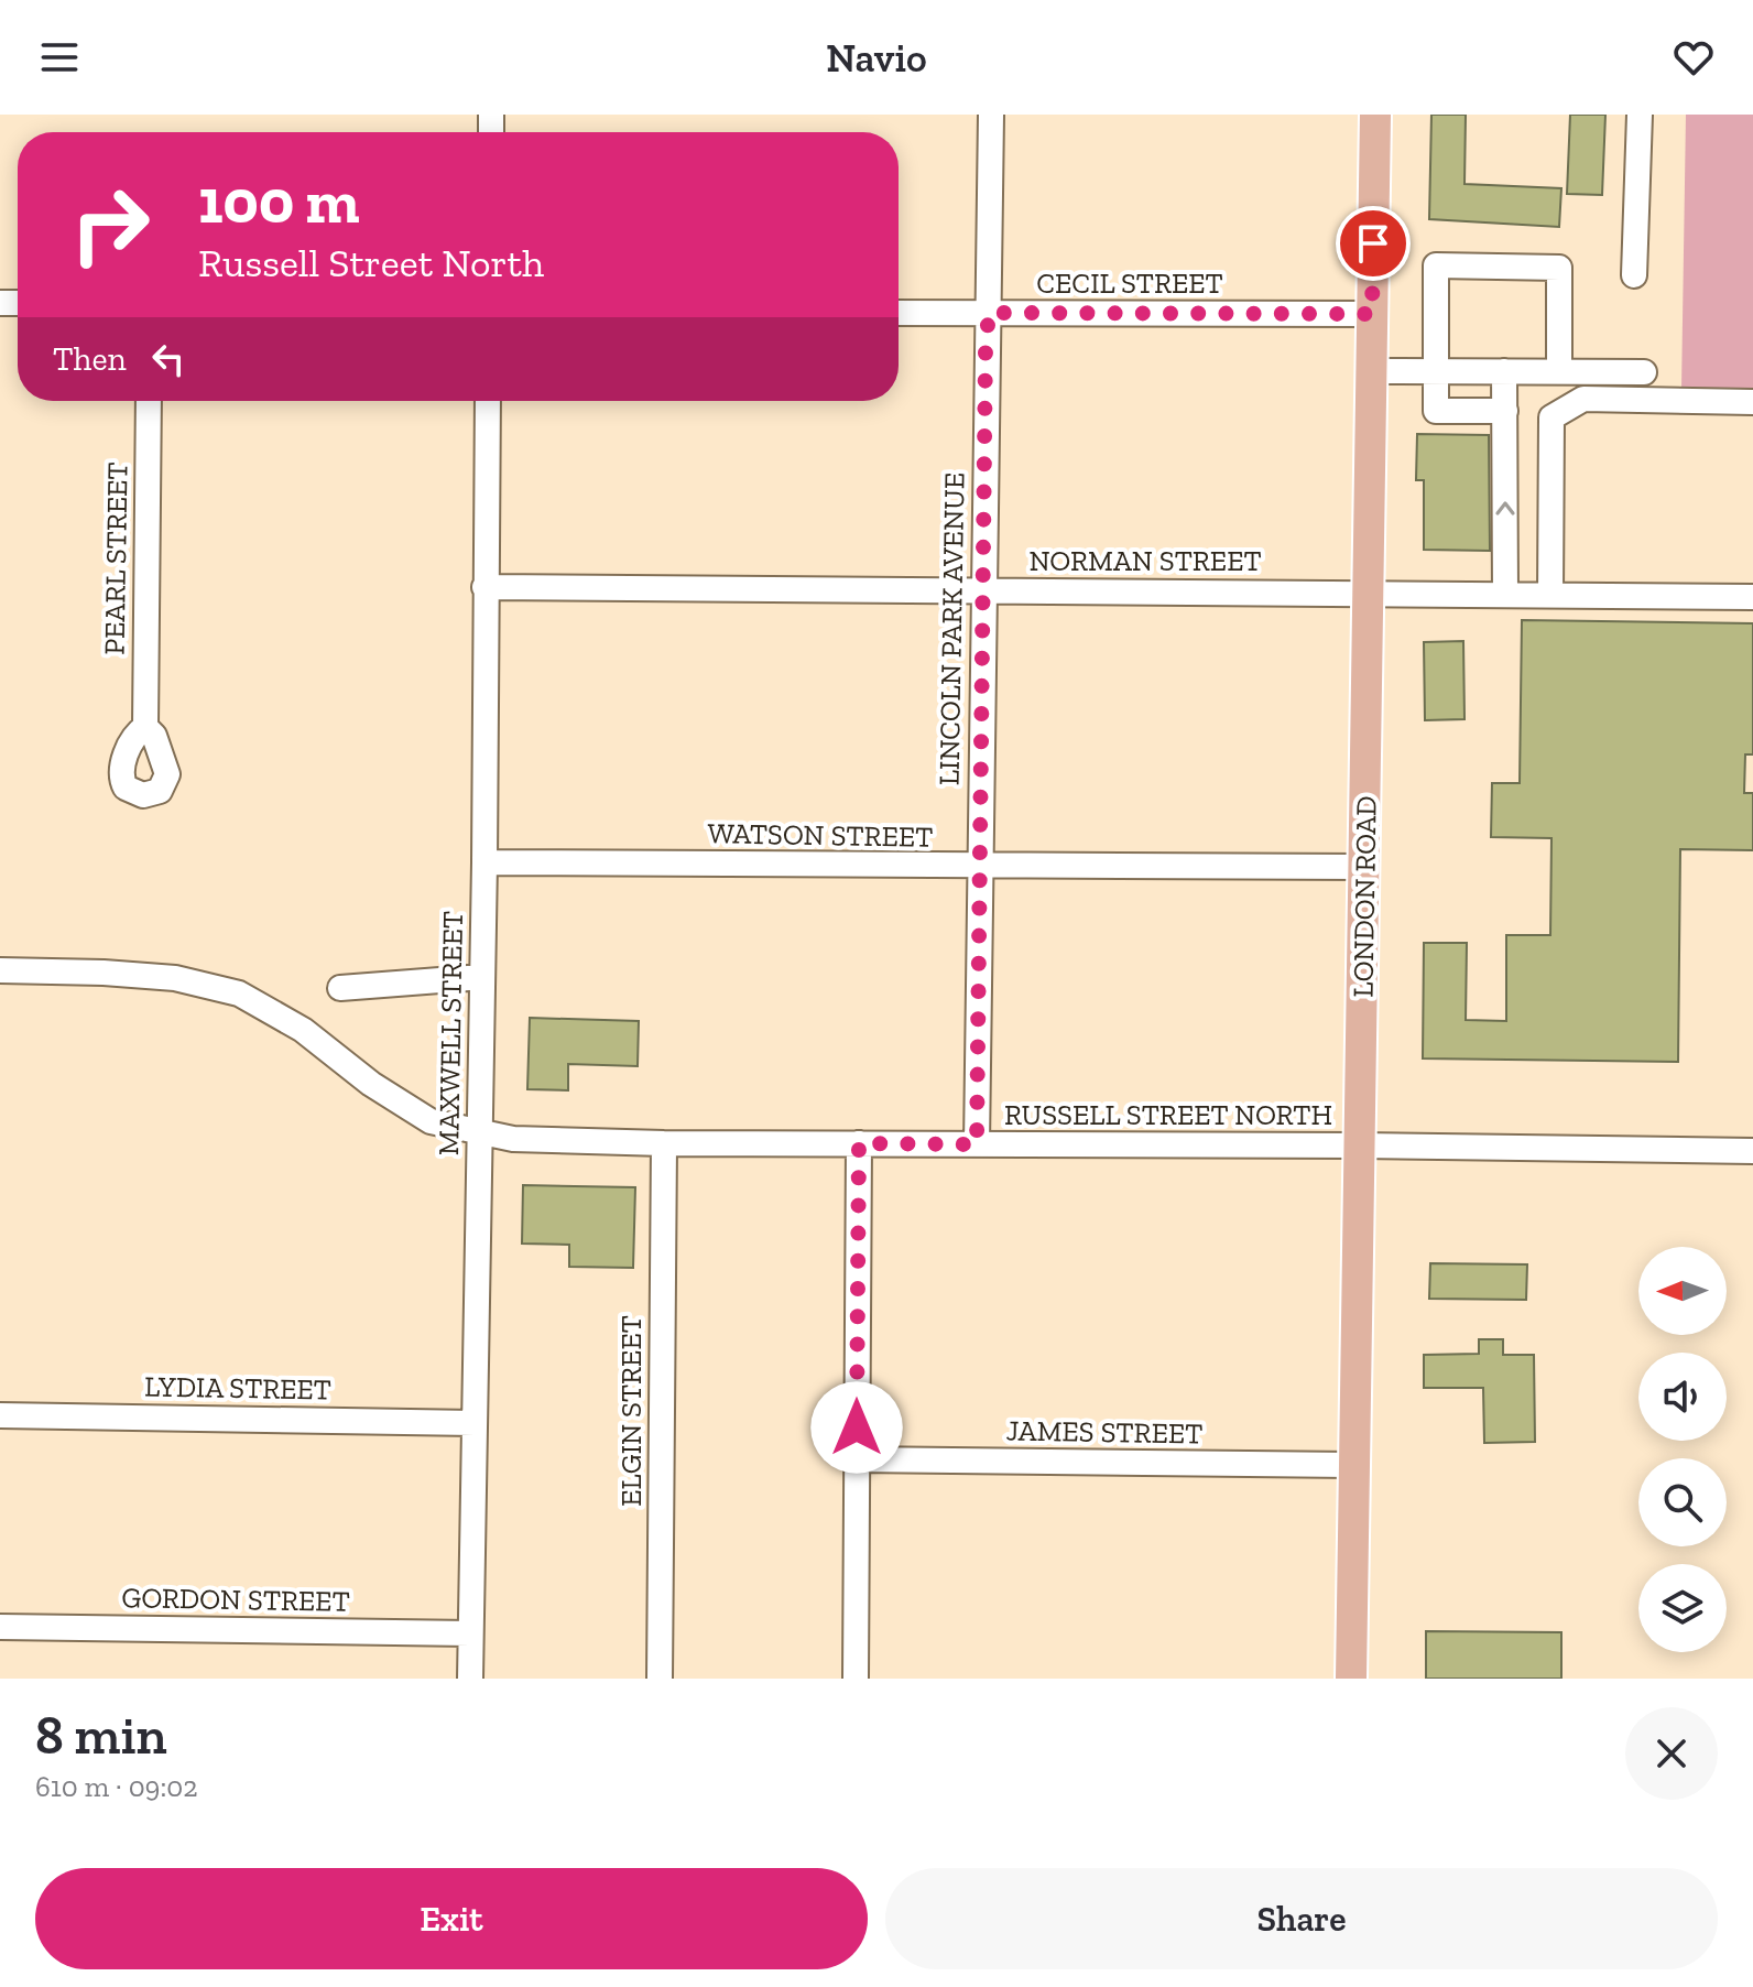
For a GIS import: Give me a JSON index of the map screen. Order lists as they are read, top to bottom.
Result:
{
  "streets": {
    "main road": ["LONDON ROAD"],
    "street": [
      "CECIL STREET",
      "PEARL STREET",
      "NORMAN STREET",
      "LINCOLN PARK AVENUE",
      "WATSON STREET",
      "MAXWELL STREET",
      "RUSSELL STREET NORTH",
      "LYDIA STREET",
      "ELGIN STREET",
      "JAMES STREET",
      "GORDON STREET"
    ]
  },
  "crossings": [
    ["CECIL STREET", "LINCOLN PARK AVENUE"],
    ["CECIL STREET", "LONDON ROAD"],
    ["NORMAN STREET", "LINCOLN PARK AVENUE"],
    ["NORMAN STREET", "LONDON ROAD"],
    ["NORMAN STREET", "MAXWELL STREET"],
    ["LINCOLN PARK AVENUE", "WATSON STREET"],
    ["LINCOLN PARK AVENUE", "RUSSELL STREET NORTH"],
    ["WATSON STREET", "LONDON ROAD"],
    ["WATSON STREET", "MAXWELL STREET"],
    ["LONDON ROAD", "RUSSELL STREET NORTH"],
    ["LONDON ROAD", "JAMES STREET"],
    ["MAXWELL STREET", "RUSSELL STREET NORTH"],
    ["MAXWELL STREET", "LYDIA STREET"],
    ["MAXWELL STREET", "GORDON STREET"],
    ["RUSSELL STREET NORTH", "ELGIN STREET"]
  ],
  "north": "left",
  "page": {
    "header": "Navio",
    "turn": ["100 m", "Russell Street North"],
    "then": "Then",
    "heading": ["8 min", "610 m · 09:02"],
    "buttons": ["Exit", "Share"]
  }
}
